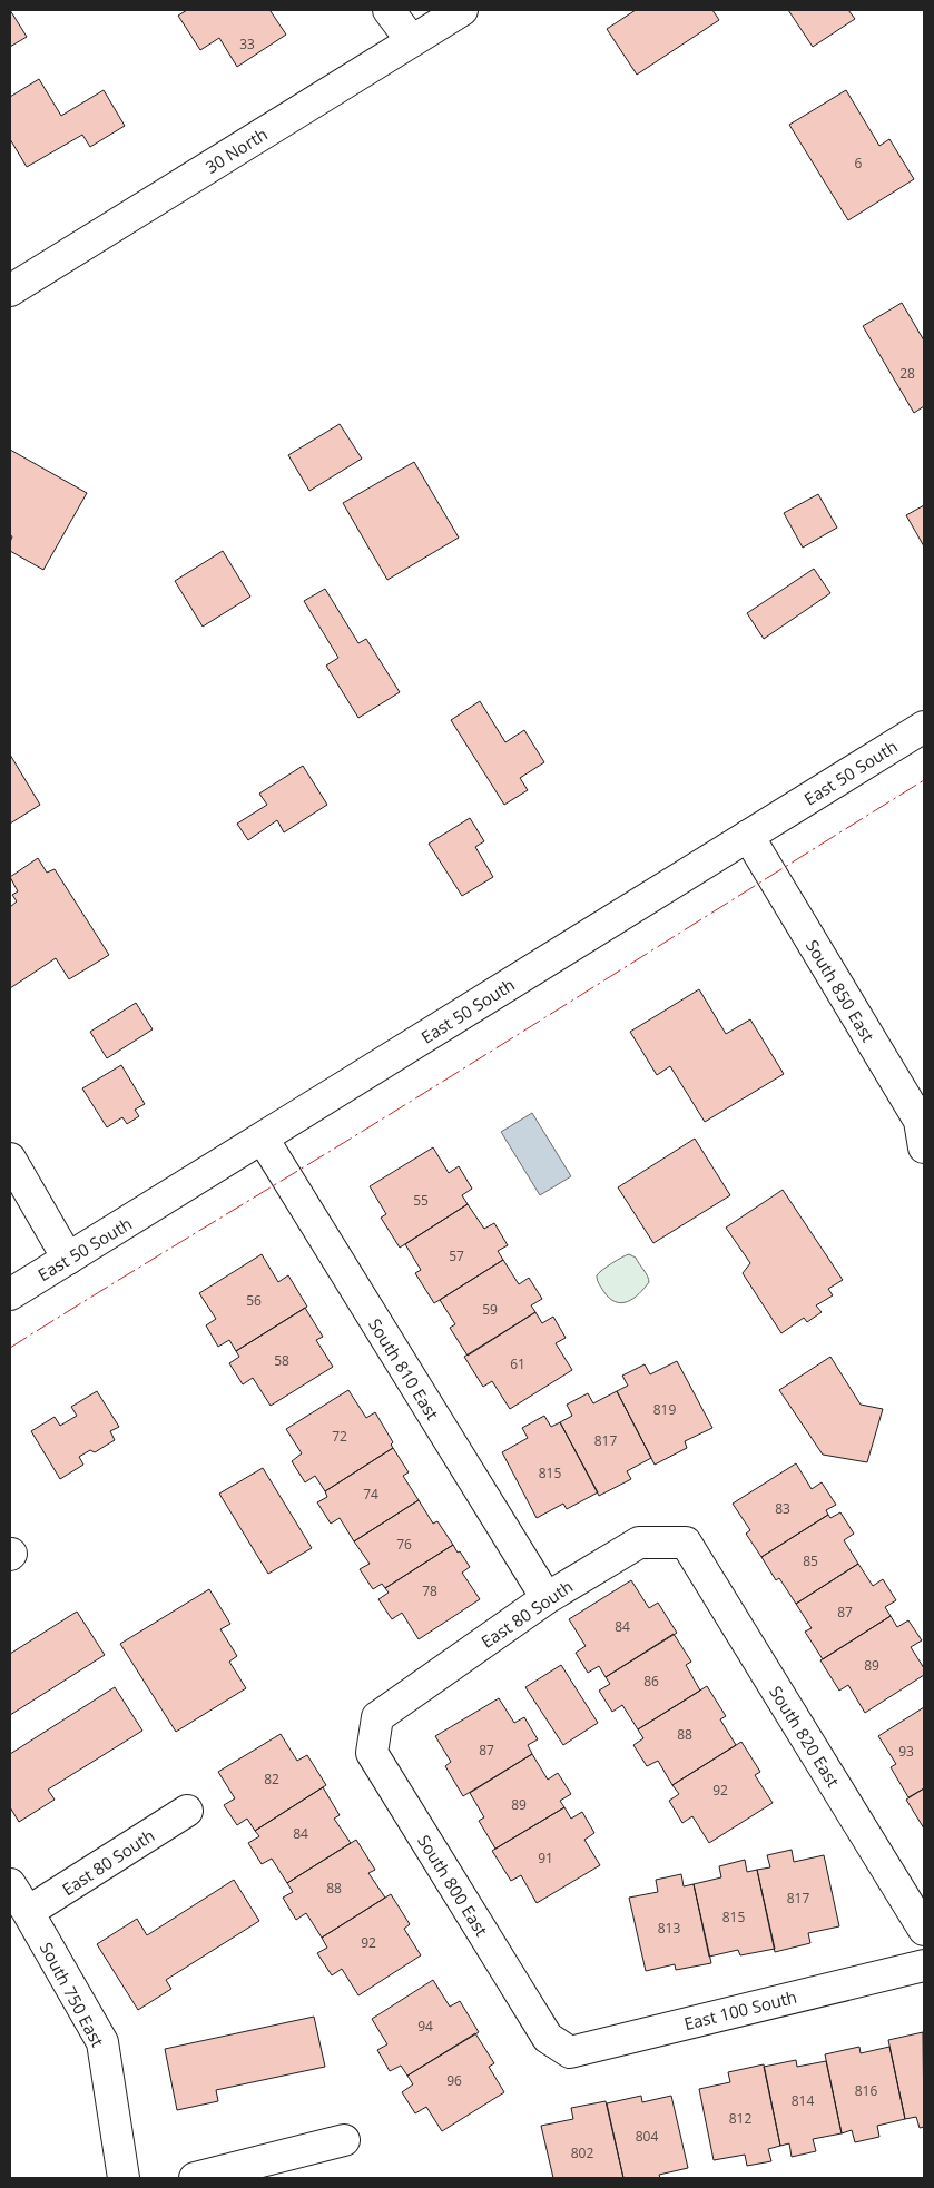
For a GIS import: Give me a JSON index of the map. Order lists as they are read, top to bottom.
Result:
{
  "streets": {
    "street": [
      "30 North",
      "East 50 South",
      "South 850 East",
      "South 810 East",
      "East 80 South",
      "South 820 East",
      "South 800 East",
      "South 750 East",
      "East 100 South"
    ]
  },
  "crossings": [
    ["East 50 South", "South 850 East"],
    ["East 50 South", "South 810 East"],
    ["South 810 East", "East 80 South"],
    ["East 80 South", "South 820 East"],
    ["East 80 South", "South 800 East"],
    ["East 80 South", "South 750 East"],
    ["South 800 East", "East 100 South"]
  ],
  "house_numbers": [
    "33",
    "6",
    "28",
    "55",
    "57",
    "56",
    "59",
    "58",
    "61",
    "819",
    "72",
    "817",
    "815",
    "74",
    "83",
    "76",
    "85",
    "78",
    "87",
    "84",
    "89",
    "86",
    "88",
    "87",
    "93",
    "82",
    "92",
    "89",
    "84",
    "91",
    "88",
    "817",
    "815",
    "813",
    "92",
    "94",
    "96",
    "816",
    "814",
    "812",
    "804",
    "802"
  ]
}
